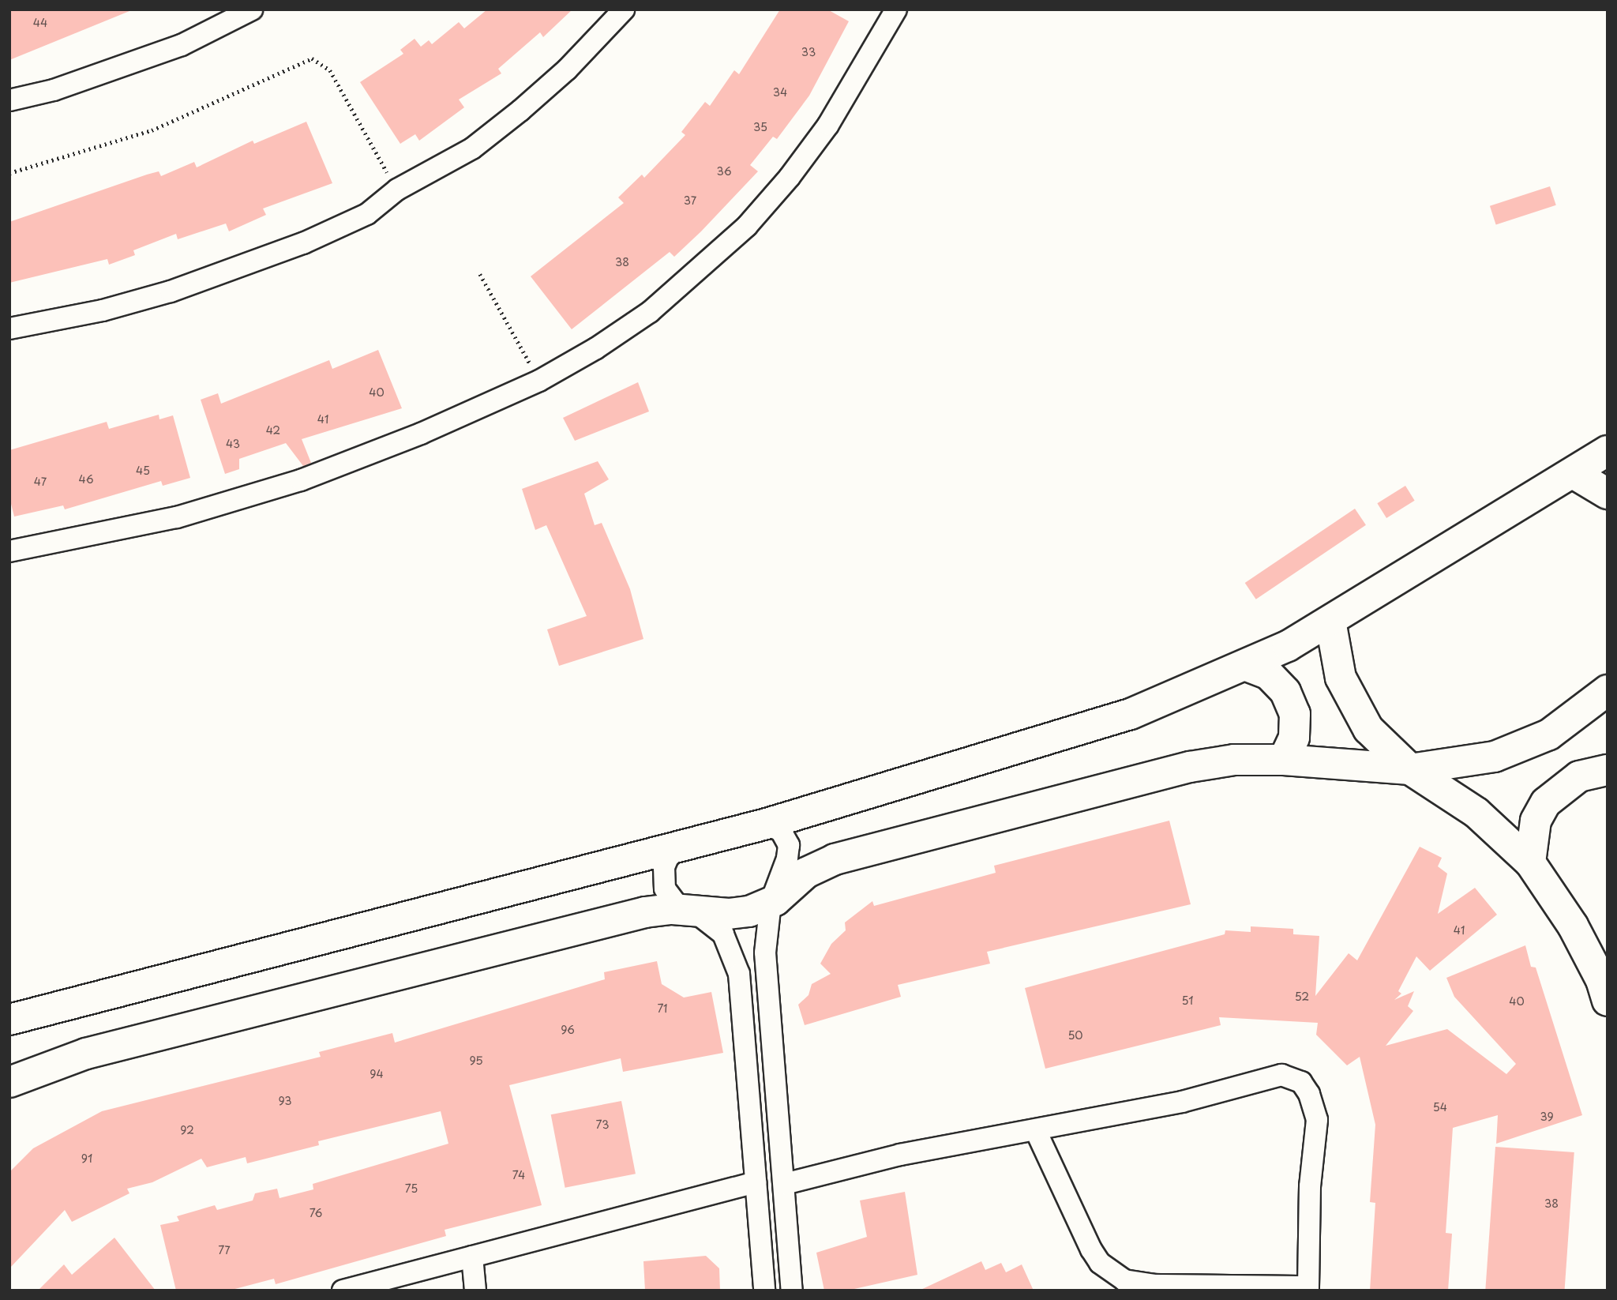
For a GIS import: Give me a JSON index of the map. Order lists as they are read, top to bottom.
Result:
{
  "house_numbers": [
    "44",
    "33",
    "34",
    "35",
    "36",
    "37",
    "38",
    "40",
    "41",
    "42",
    "43",
    "45",
    "46",
    "47",
    "41",
    "52",
    "51",
    "40",
    "71",
    "96",
    "50",
    "95",
    "94",
    "93",
    "54",
    "39",
    "73",
    "92",
    "91",
    "74",
    "75",
    "38",
    "76",
    "77"
  ]
}
